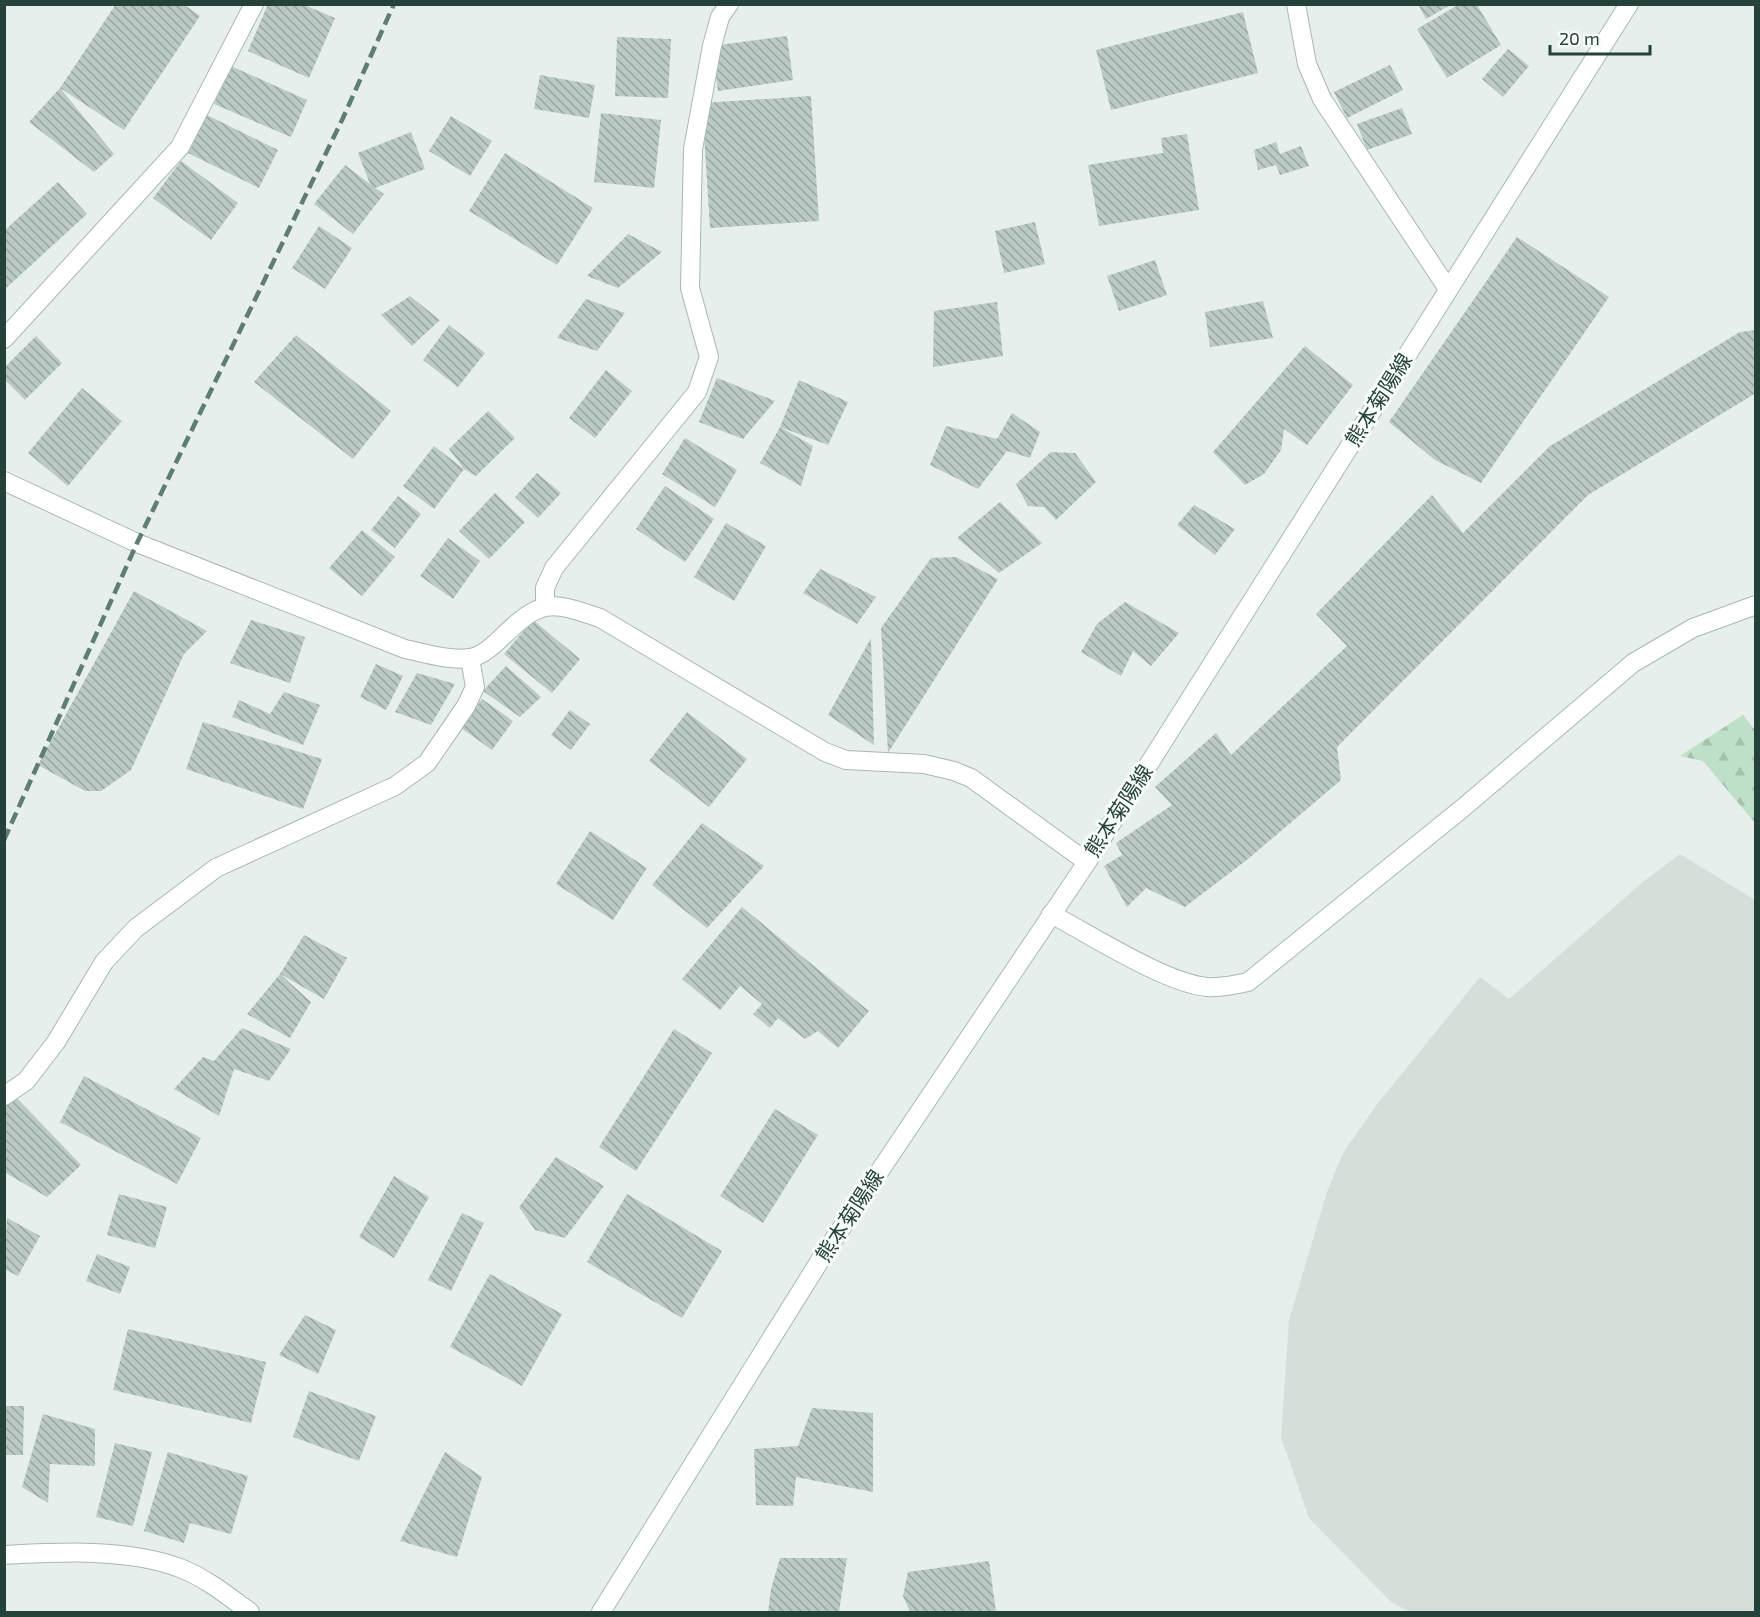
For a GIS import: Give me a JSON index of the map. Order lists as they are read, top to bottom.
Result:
{
  "streets": {
    "street": ["熊本菊陽線"]
  },
  "scale_bar": "20 m"
}
